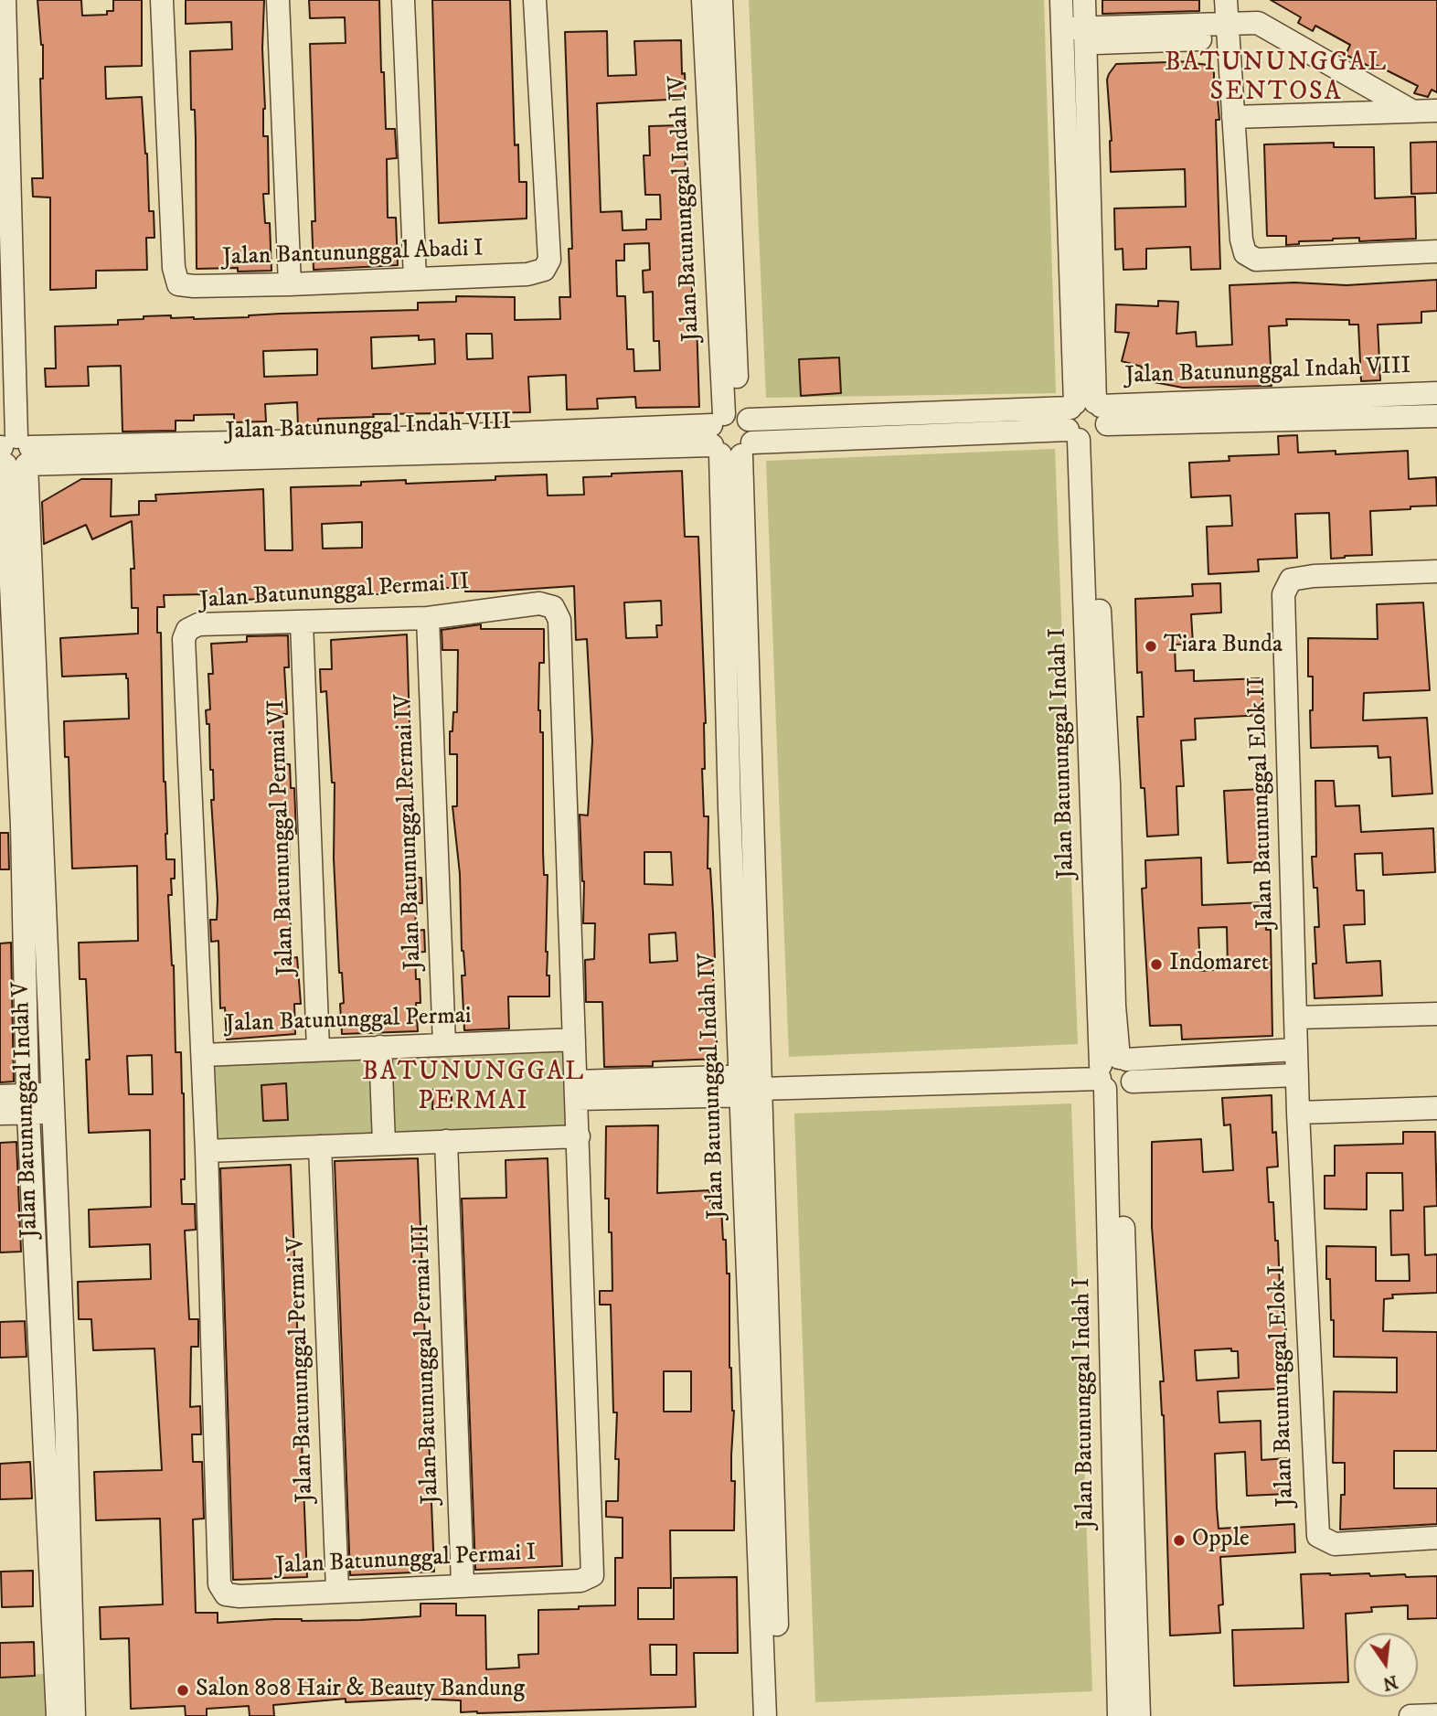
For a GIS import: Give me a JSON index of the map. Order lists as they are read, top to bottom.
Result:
{
  "streets": {
    "street": [
      "Jalan Batununggal Indah IV",
      "Jalan Bantununggal Abadi I",
      "Jalan Batununggal Indah VIII",
      "Jalan Batununggal Permai II",
      "Jalan Batununggal Indah I",
      "Jalan Batununggal Elok II",
      "Jalan Batununggal Permai IV",
      "Jalan Batununggal Permai VI",
      "Jalan Batununggal Permai",
      "Jalan Batununggal Indah V",
      "Jalan Batununggal Permai III",
      "Jalan Batununggal Permai V",
      "Jalan Batununggal Elok I",
      "Jalan Batununggal Permai I"
    ]
  },
  "crossings": [
    ["Jalan Batununggal Indah IV", "Jalan Batununggal Indah VIII"],
    ["Jalan Batununggal Indah VIII", "Jalan Batununggal Indah I"],
    ["Jalan Batununggal Indah VIII", "Jalan Batununggal Indah V"],
    ["Jalan Batununggal Permai II", "Jalan Batununggal Permai IV"],
    ["Jalan Batununggal Permai II", "Jalan Batununggal Permai VI"],
    ["Jalan Batununggal Permai II", "Jalan Batununggal Permai"],
    ["Jalan Batununggal Permai IV", "Jalan Batununggal Permai"],
    ["Jalan Batununggal Permai VI", "Jalan Batununggal Permai"],
    ["Jalan Batununggal Permai", "Jalan Batununggal Permai I"],
    ["Jalan Batununggal Permai III", "Jalan Batununggal Permai I"],
    ["Jalan Batununggal Permai V", "Jalan Batununggal Permai I"]
  ],
  "districts": ["BATUNUNGGAL SENTOSA", "BATUNUNGGAL PERMAI"],
  "places": [
    "Tiara Bunda",
    "Indomaret",
    "Opple",
    "Salon 808 Hair & Beauty Bandung"
  ],
  "north": "bottom"
}
